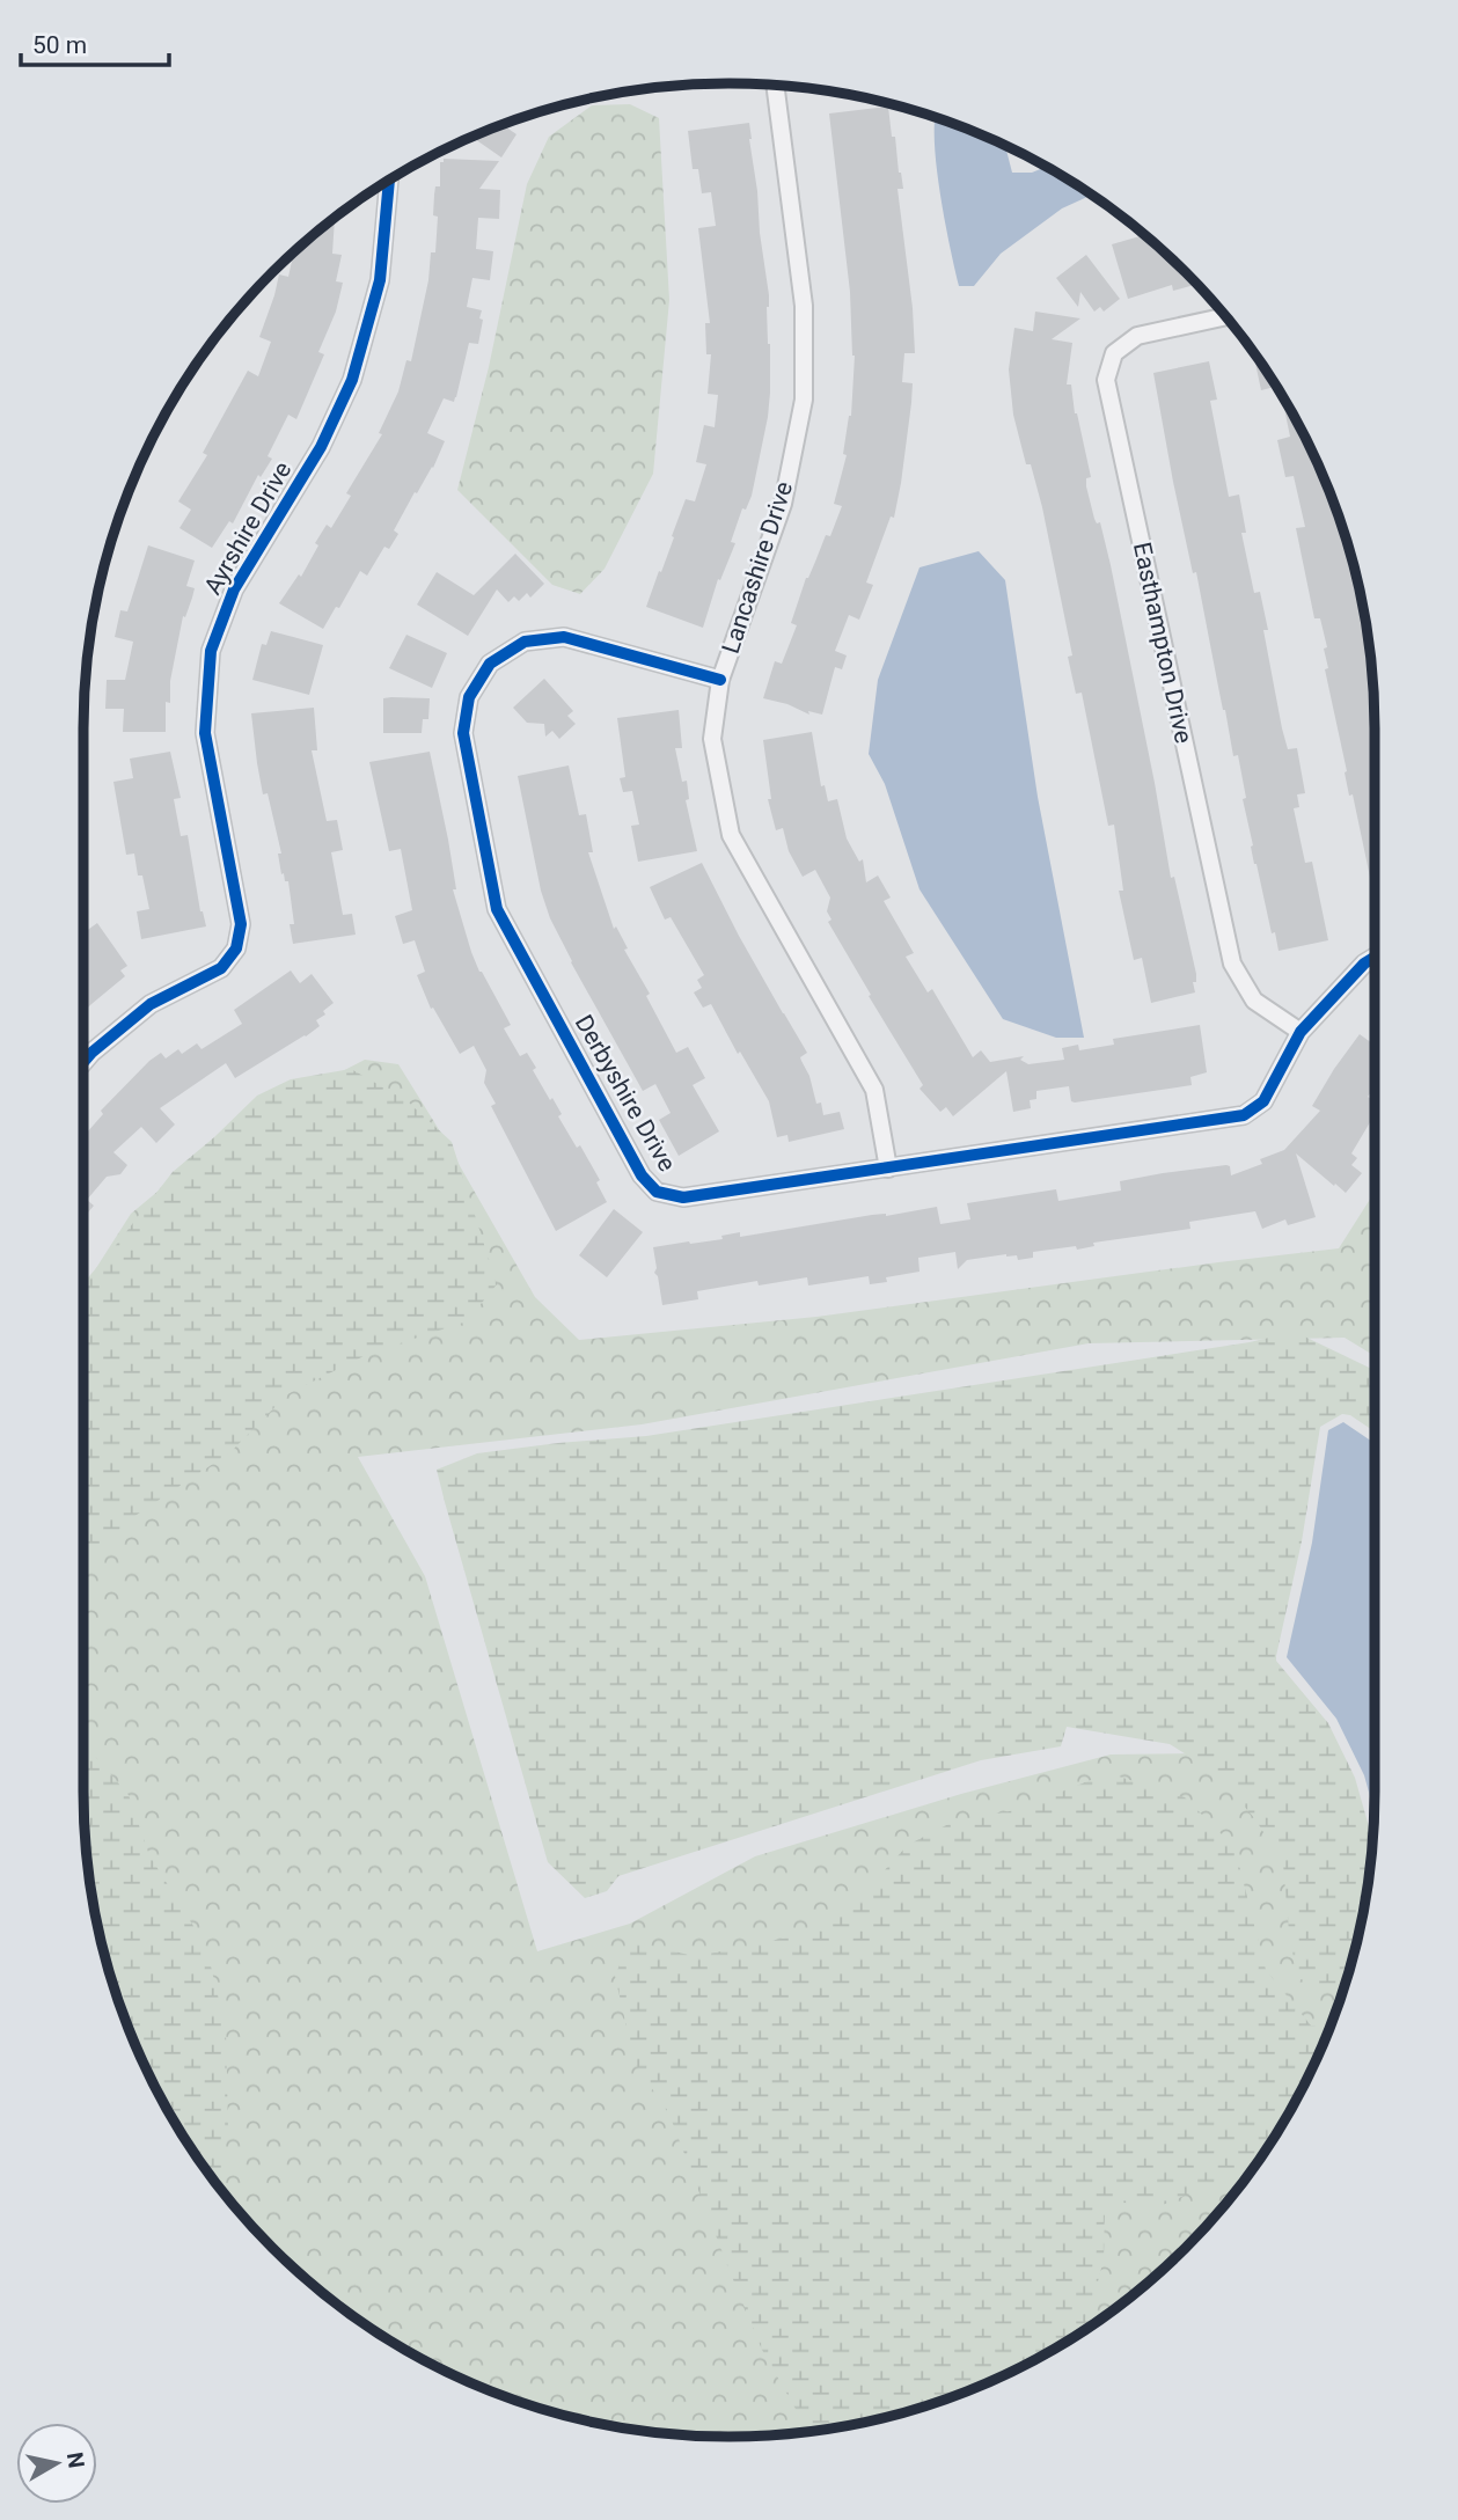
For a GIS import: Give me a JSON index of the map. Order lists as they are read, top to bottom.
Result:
{
  "streets": {
    "street": [
      "Ayrshire Drive",
      "Lancashire Drive",
      "Easthampton Drive",
      "Derbyshire Drive"
    ]
  },
  "crossings": [
    ["Lancashire Drive", "Derbyshire Drive"],
    ["Easthampton Drive", "Derbyshire Drive"]
  ],
  "scale_bar": "50 m",
  "north": "right"
}
